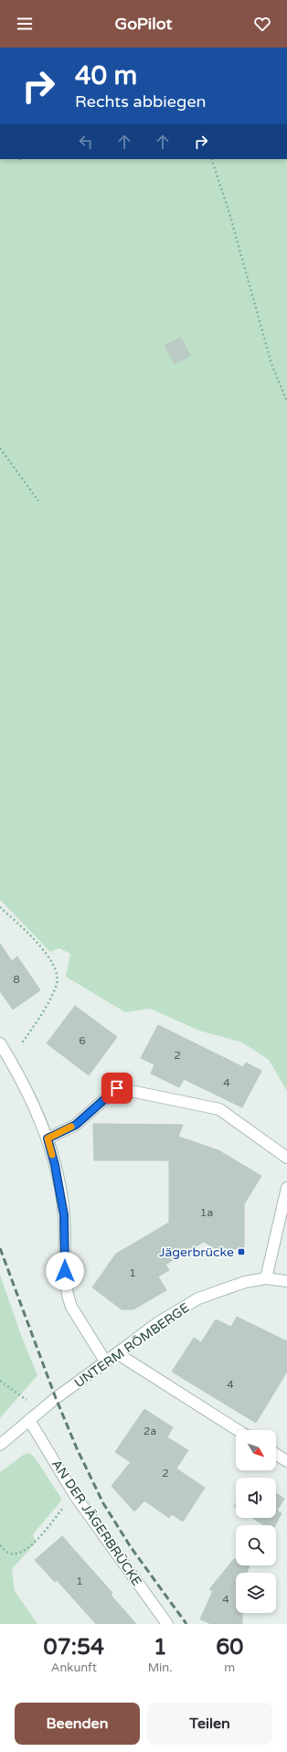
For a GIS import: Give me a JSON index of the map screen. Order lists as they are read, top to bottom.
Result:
{
  "streets": {
    "main road": ["UNTERM RÖMBERGE", "AN DER JÄGERBRÜCKE"]
  },
  "crossings": [
    ["UNTERM RÖMBERGE", "AN DER JÄGERBRÜCKE"]
  ],
  "places": {
    "transit": ["Jägerbrücke"]
  },
  "house_numbers": [
    "8",
    "6",
    "2",
    "4",
    "1a",
    "1",
    "4",
    "2a",
    "2",
    "1",
    "4"
  ],
  "north": "bottom right",
  "page": {
    "header": "GoPilot",
    "turn": ["40 m", "Rechts abbiegen"],
    "eta": [
      "07:54",
      "Ankunft",
      "1",
      "Min.",
      "60",
      "m"
    ],
    "buttons": ["Beenden", "Teilen"]
  }
}
